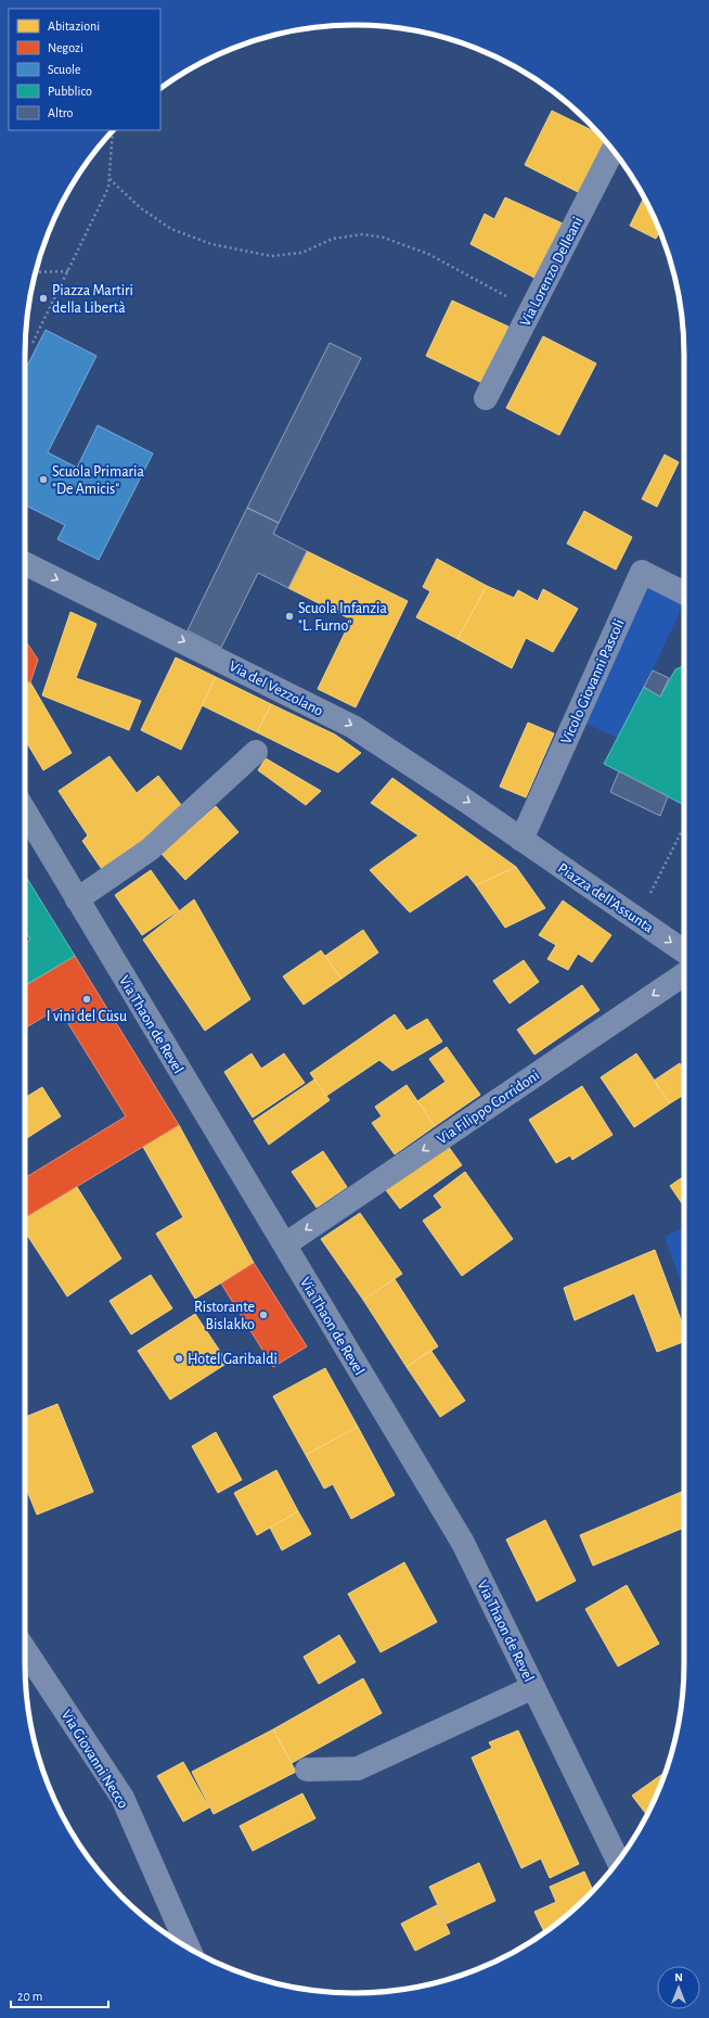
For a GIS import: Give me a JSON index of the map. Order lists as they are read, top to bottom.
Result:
{
  "streets": {
    "main road": ["Via Thaon de Revel"],
    "street": [
      "Via Lorenzo Delleani",
      "Vicolo Giovanni Pascoli",
      "Via del Vezzolano",
      "Piazza dell'Assunta",
      "Via Filippo Corridoni",
      "Via Giovanni Necco"
    ]
  },
  "crossings": [
    ["Vicolo Giovanni Pascoli", "Via del Vezzolano"],
    ["Vicolo Giovanni Pascoli", "Piazza dell'Assunta"],
    ["Via del Vezzolano", "Piazza dell'Assunta"],
    ["Via Thaon de Revel", "Via Filippo Corridoni"]
  ],
  "one_way": ["Via del Vezzolano", "Via Filippo Corridoni"],
  "places": [
    "Piazza Martiri della Libertà",
    "Scuola Primaria \"De Amicis\"",
    "Scuola Infanzia \"L. Furno\"",
    "I vini del Cüsu",
    "Ristorante Bislakko",
    "Hotel Garibaldi"
  ],
  "legend": [
    "Abitazioni",
    "Negozi",
    "Scuole",
    "Pubblico",
    "Altro"
  ],
  "scale_bar": "20 m",
  "north": "top"
}
